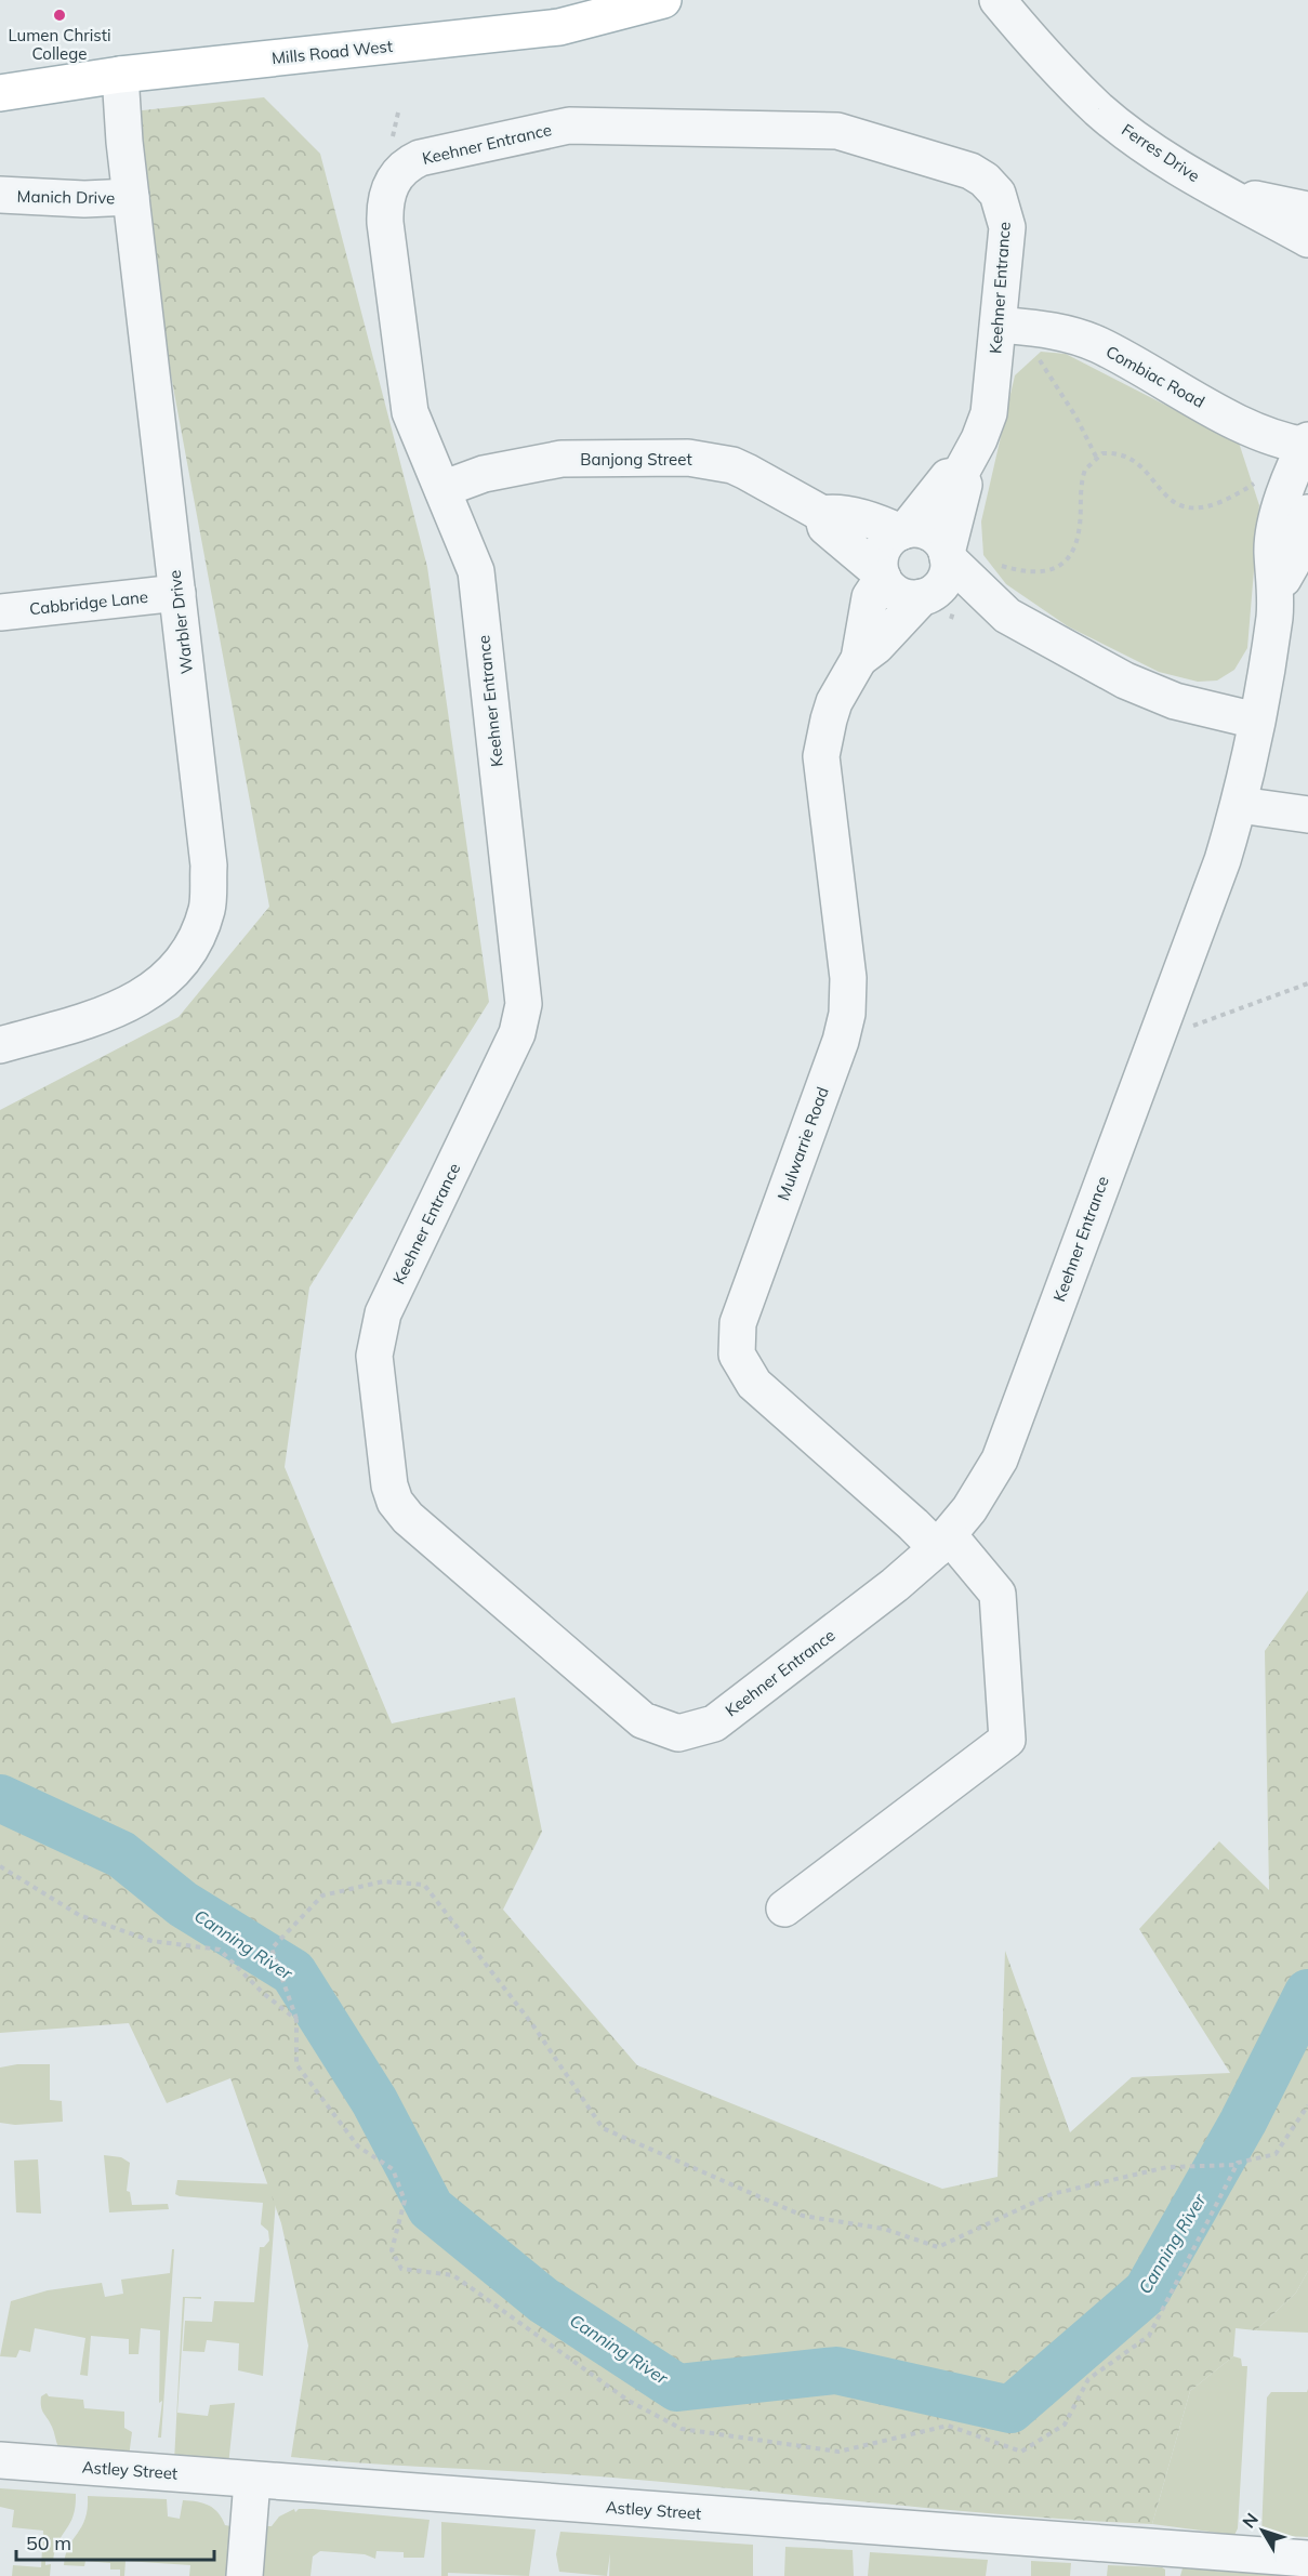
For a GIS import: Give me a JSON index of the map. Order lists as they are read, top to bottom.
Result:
{
  "streets": {
    "main road": ["Mills Road West"],
    "street": [
      "Keehner Entrance",
      "Ferres Drive",
      "Manich Drive",
      "Combiac Road",
      "Banjong Street",
      "Cabbridge Lane",
      "Warbler Drive",
      "Mulwarrie Road",
      "Astley Street"
    ]
  },
  "crossings": [
    ["Mills Road West", "Warbler Drive"],
    ["Keehner Entrance", "Combiac Road"],
    ["Keehner Entrance", "Banjong Street"],
    ["Keehner Entrance", "Mulwarrie Road"],
    ["Manich Drive", "Warbler Drive"],
    ["Banjong Street", "Mulwarrie Road"],
    ["Cabbridge Lane", "Warbler Drive"]
  ],
  "water": ["Canning River"],
  "places": ["Lumen Christi College"],
  "scale_bar": "50 m",
  "north": "top left"
}
